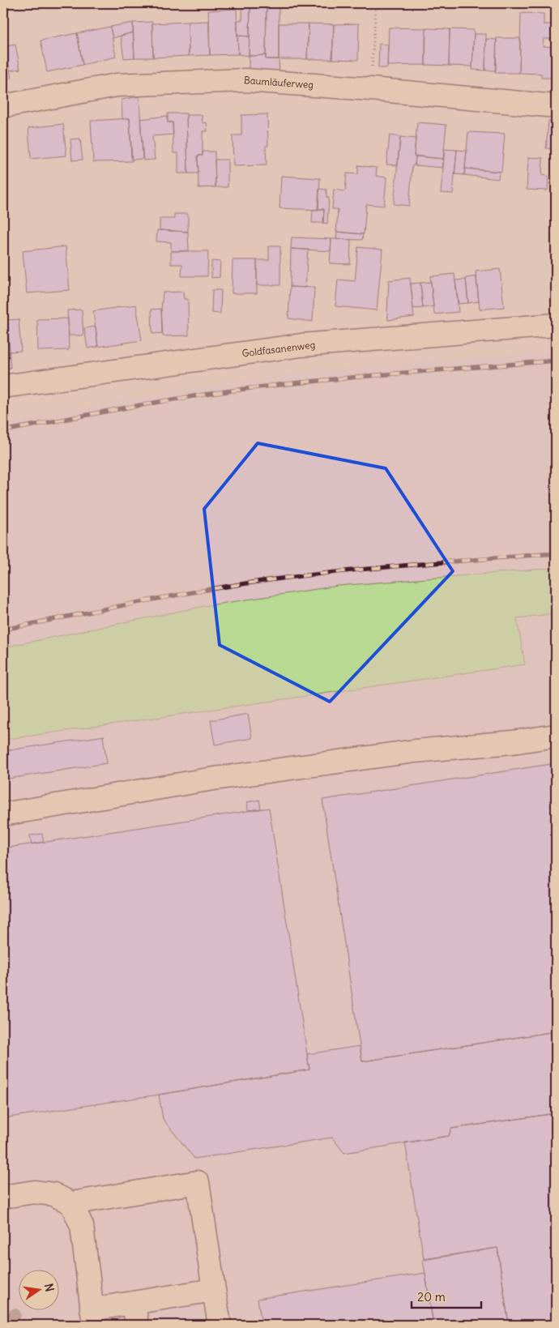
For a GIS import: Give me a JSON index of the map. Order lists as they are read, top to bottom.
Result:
{
  "streets": {
    "street": ["Baumläuferweg", "Goldfasanenweg"]
  },
  "scale_bar": "20 m",
  "north": "right"
}
